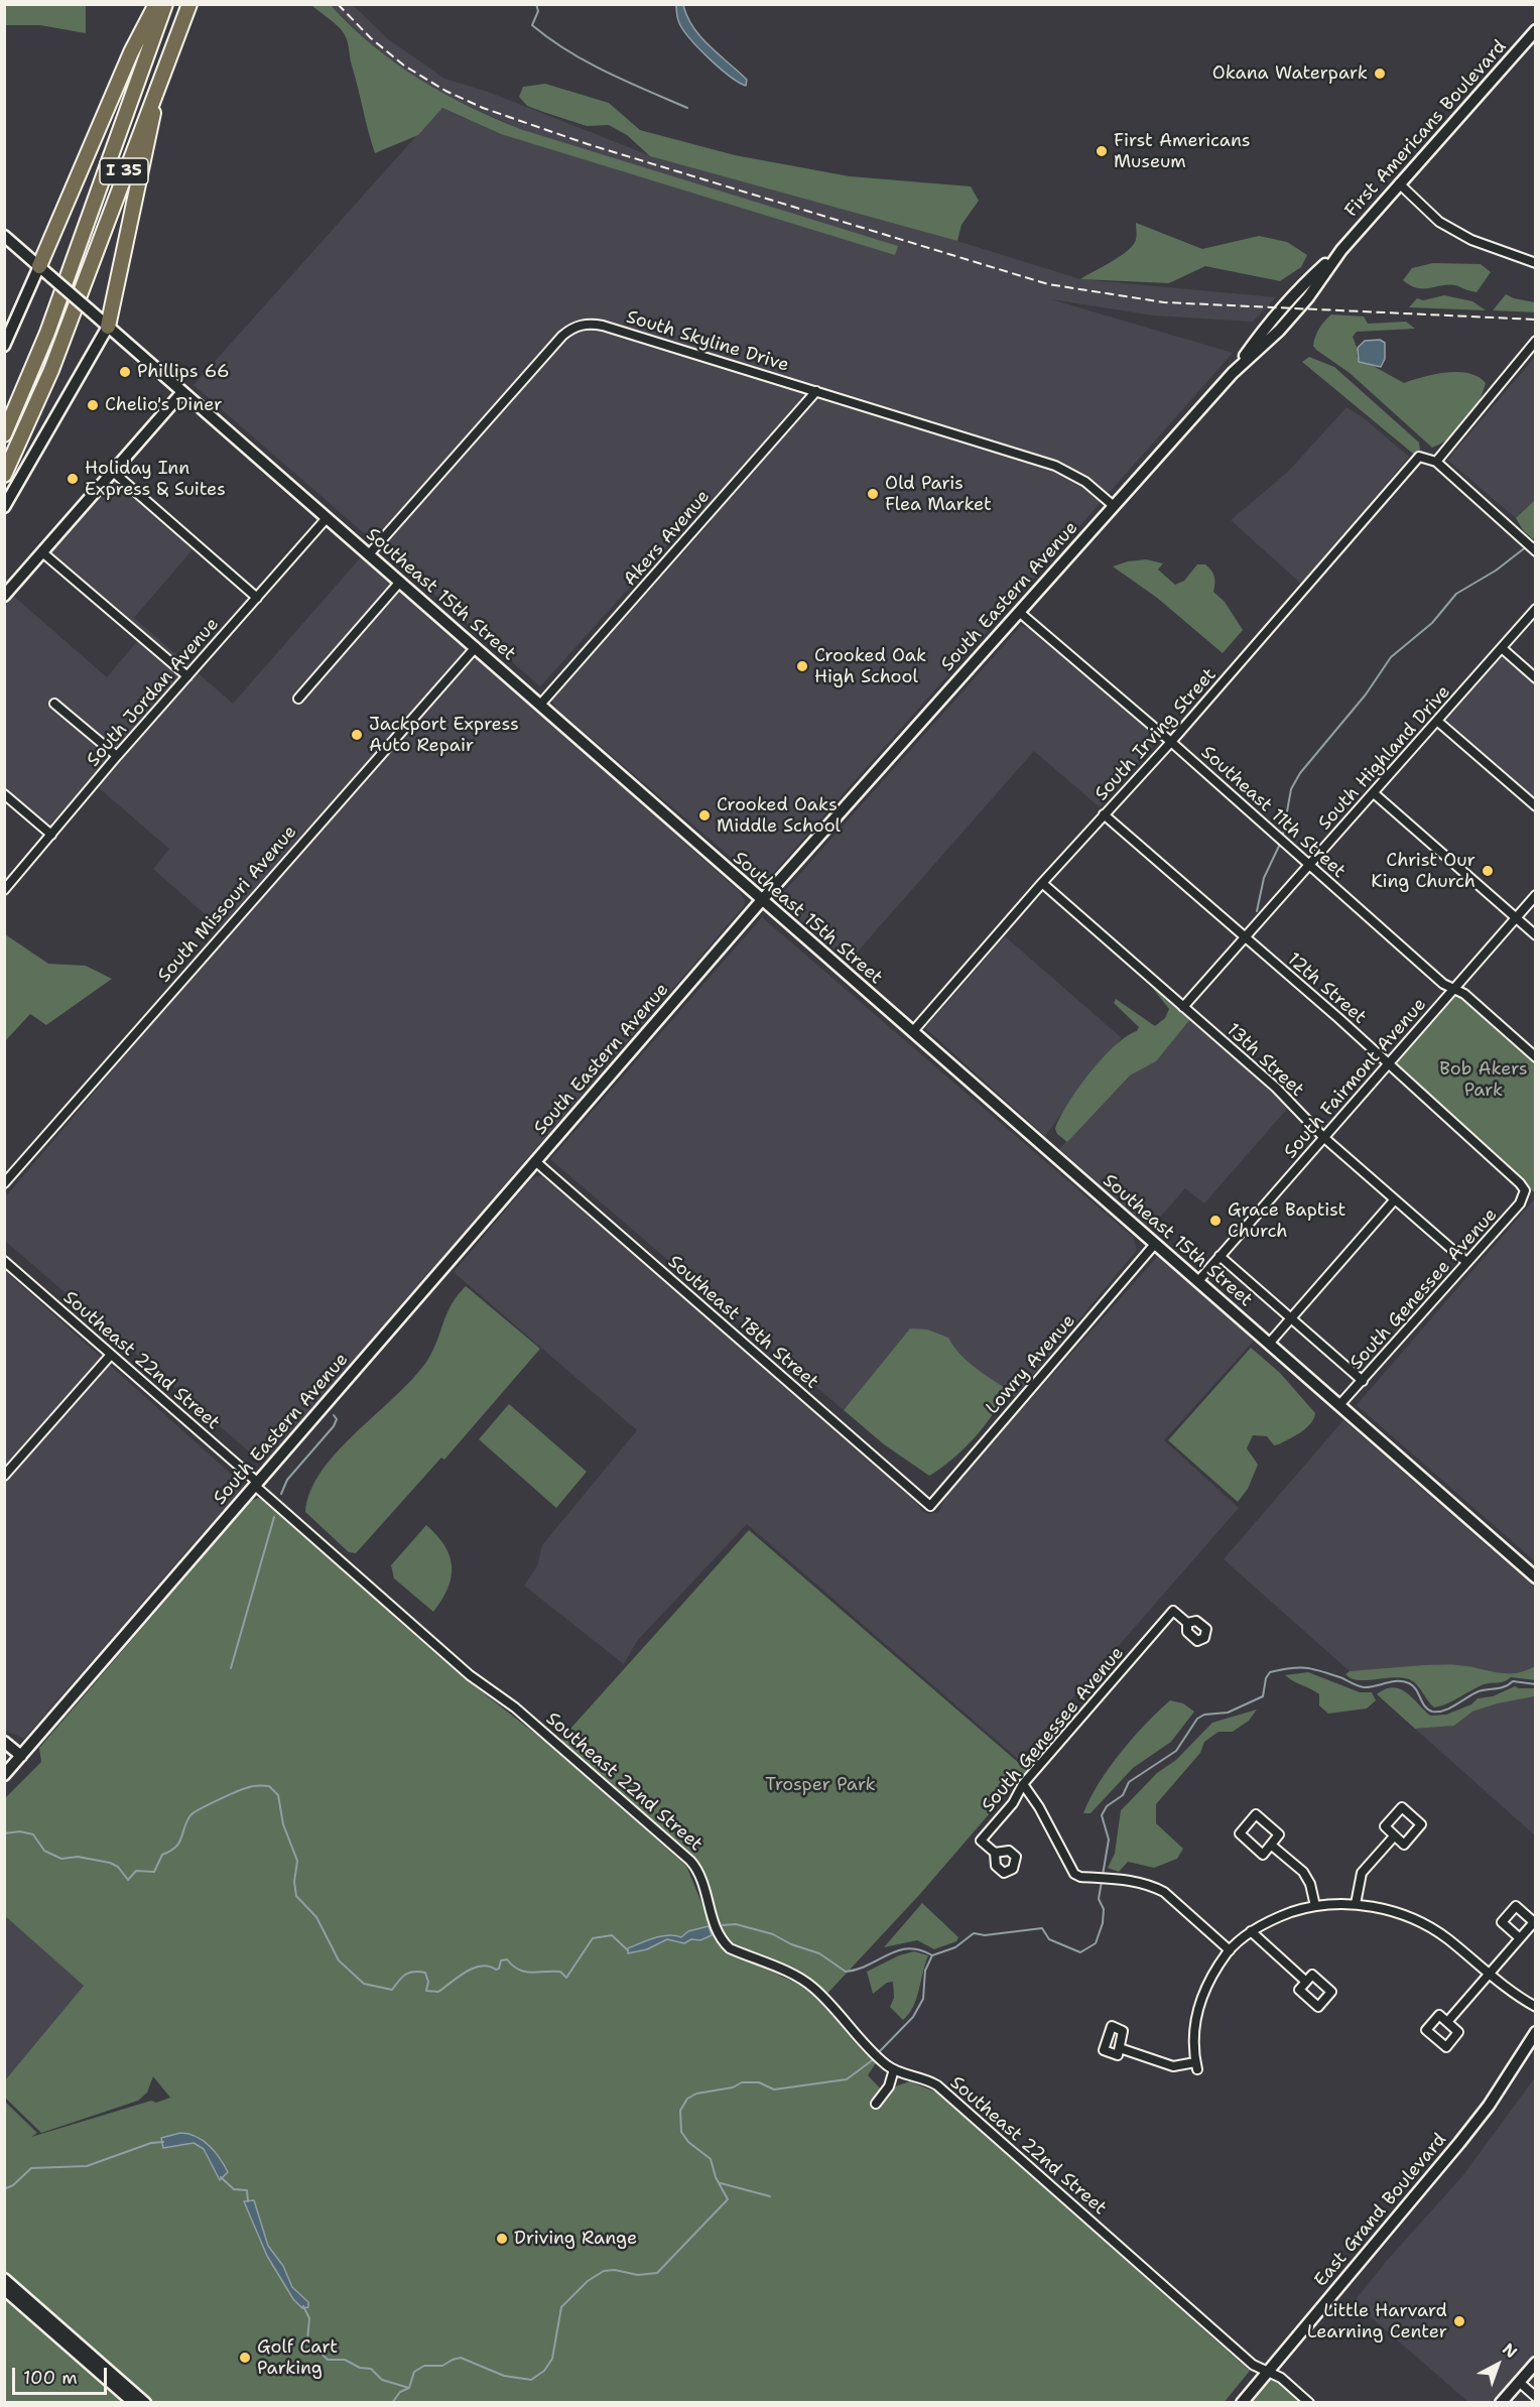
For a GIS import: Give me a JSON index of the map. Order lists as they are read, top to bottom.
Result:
{
  "streets": {
    "highway": ["I 35"],
    "main road": [
      "First Americans Boulevard",
      "Southeast 15th Street",
      "South Eastern Avenue",
      "East Grand Boulevard"
    ],
    "street": [
      "South Skyline Drive",
      "Akers Avenue",
      "South Jordan Avenue",
      "South Irving Street",
      "South Highland Drive",
      "Southeast 11th Street",
      "South Missouri Avenue",
      "12th Street",
      "13th Street",
      "South Fairmont Avenue",
      "South Genessee Avenue",
      "Southeast 18th Street",
      "Southeast 22nd Street",
      "Lowry Avenue"
    ]
  },
  "crossings": [
    ["First Americans Boulevard", "South Eastern Avenue"],
    ["South Skyline Drive", "Akers Avenue"],
    ["South Skyline Drive", "Southeast 15th Street"],
    ["South Skyline Drive", "South Eastern Avenue"],
    ["Akers Avenue", "Southeast 15th Street"],
    ["Southeast 15th Street", "South Eastern Avenue"],
    ["Southeast 15th Street", "South Jordan Avenue"],
    ["Southeast 15th Street", "South Irving Street"],
    ["Southeast 15th Street", "South Missouri Avenue"],
    ["Southeast 15th Street", "South Fairmont Avenue"],
    ["Southeast 15th Street", "South Genessee Avenue"],
    ["Southeast 15th Street", "Lowry Avenue"],
    ["South Eastern Avenue", "Southeast 11th Street"],
    ["South Eastern Avenue", "Southeast 18th Street"],
    ["South Eastern Avenue", "Southeast 22nd Street"],
    ["South Irving Street", "Southeast 11th Street"],
    ["South Irving Street", "12th Street"],
    ["South Irving Street", "13th Street"],
    ["South Highland Drive", "Southeast 11th Street"],
    ["South Highland Drive", "12th Street"],
    ["South Highland Drive", "13th Street"],
    ["Southeast 11th Street", "South Fairmont Avenue"],
    ["12th Street", "South Fairmont Avenue"],
    ["12th Street", "South Genessee Avenue"],
    ["13th Street", "South Fairmont Avenue"],
    ["13th Street", "South Genessee Avenue"],
    ["Southeast 18th Street", "Lowry Avenue"],
    ["Southeast 22nd Street", "East Grand Boulevard"]
  ],
  "parks": ["Bob Akers Park", "Trosper Park"],
  "places": [
    "Okana Waterpark",
    "First Americans Museum",
    "Phillips 66",
    "Chelio's Diner",
    "Holiday Inn Express & Suites",
    "Old Paris Flea Market",
    "Crooked Oak High School",
    "Jackport Express Auto Repair",
    "Crooked Oaks Middle School",
    "Christ Our King Church",
    "Grace Baptist Church",
    "Driving Range",
    "Little Harvard Learning Center",
    "Golf Cart Parking"
  ],
  "scale_bar": "100 m",
  "north": "top right"
}
